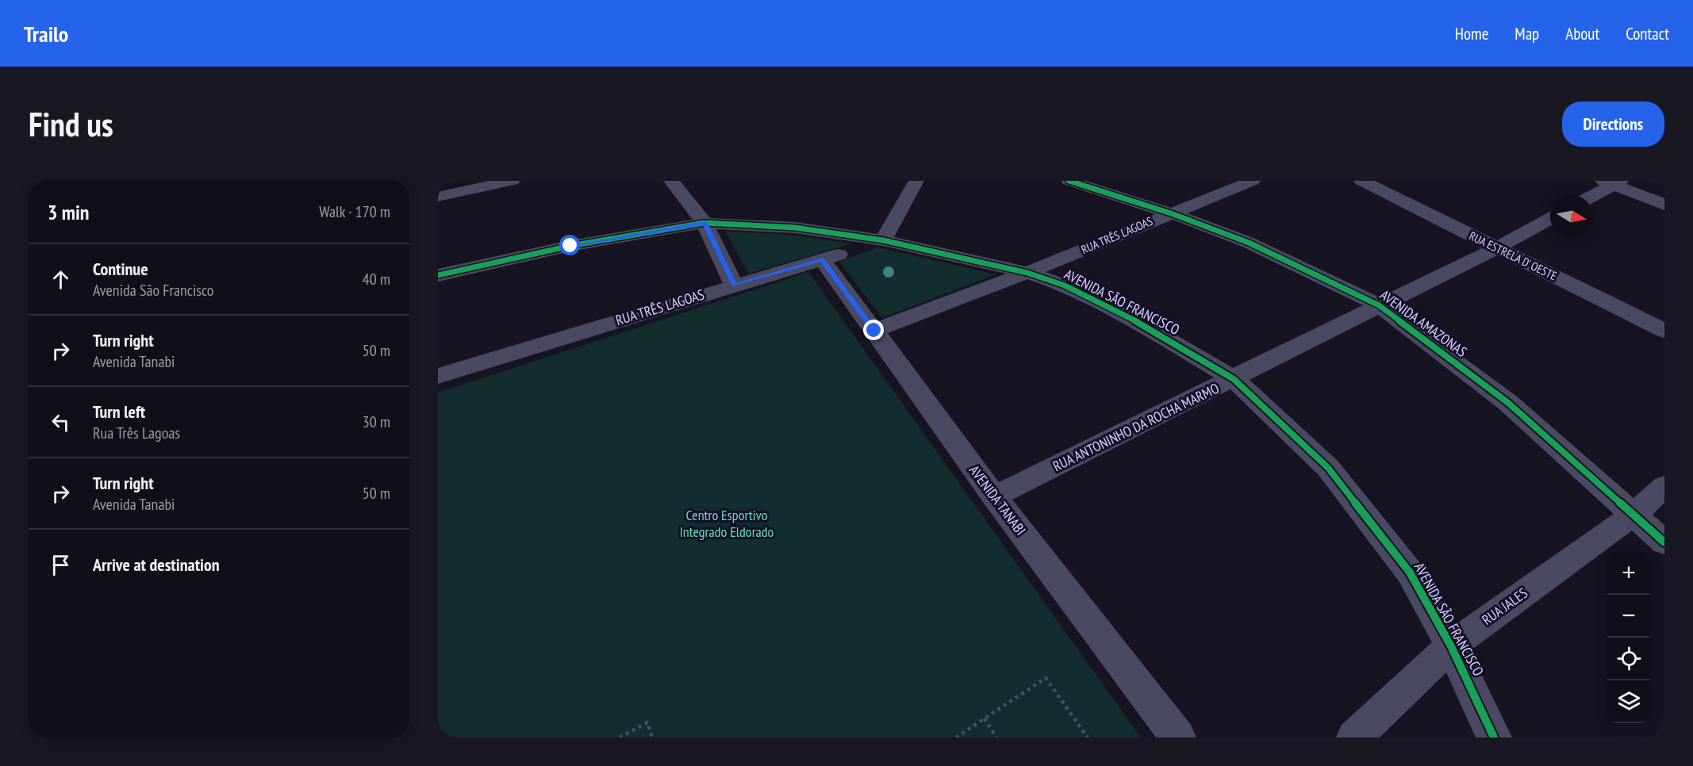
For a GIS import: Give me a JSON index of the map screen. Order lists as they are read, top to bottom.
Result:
{
  "streets": {
    "street": [
      "RUA TRÊS LAGOAS",
      "RUA ESTRELA D' OESTE",
      "AVENIDA SÃO FRANCISCO",
      "AVENIDA AMAZONAS",
      "RUA ANTONINHO DA ROCHA MARMO",
      "AVENIDA TANABI",
      "RUA JALES"
    ]
  },
  "crossings": [
    ["RUA TRÊS LAGOAS", "AVENIDA SÃO FRANCISCO"],
    ["RUA TRÊS LAGOAS", "AVENIDA AMAZONAS"],
    ["RUA TRÊS LAGOAS", "AVENIDA TANABI"],
    ["RUA ESTRELA D' OESTE", "RUA ANTONINHO DA ROCHA MARMO"],
    ["AVENIDA SÃO FRANCISCO", "RUA ANTONINHO DA ROCHA MARMO"],
    ["AVENIDA SÃO FRANCISCO", "RUA JALES"],
    ["AVENIDA AMAZONAS", "RUA ANTONINHO DA ROCHA MARMO"],
    ["AVENIDA AMAZONAS", "RUA JALES"],
    ["RUA ANTONINHO DA ROCHA MARMO", "AVENIDA TANABI"]
  ],
  "parks": ["Centro Esportivo Integrado Eldorado"],
  "north": "right",
  "page": {
    "header": "Trailo",
    "nav": [
      "Home",
      "Map",
      "About",
      "Contact"
    ],
    "buttons": "Directions",
    "title": "Find us",
    "heading": ["3 min", "Walk · 170 m"],
    "list": [
      ["Continue", "Avenida São Francisco", "40 m"],
      ["Turn right", "Avenida Tanabi", "50 m"],
      ["Turn left", "Rua Três Lagoas", "30 m"],
      ["Turn right", "Avenida Tanabi", "50 m"],
      "Arrive at destination"
    ],
    "map_buttons": ["+", "−"]
  }
}
